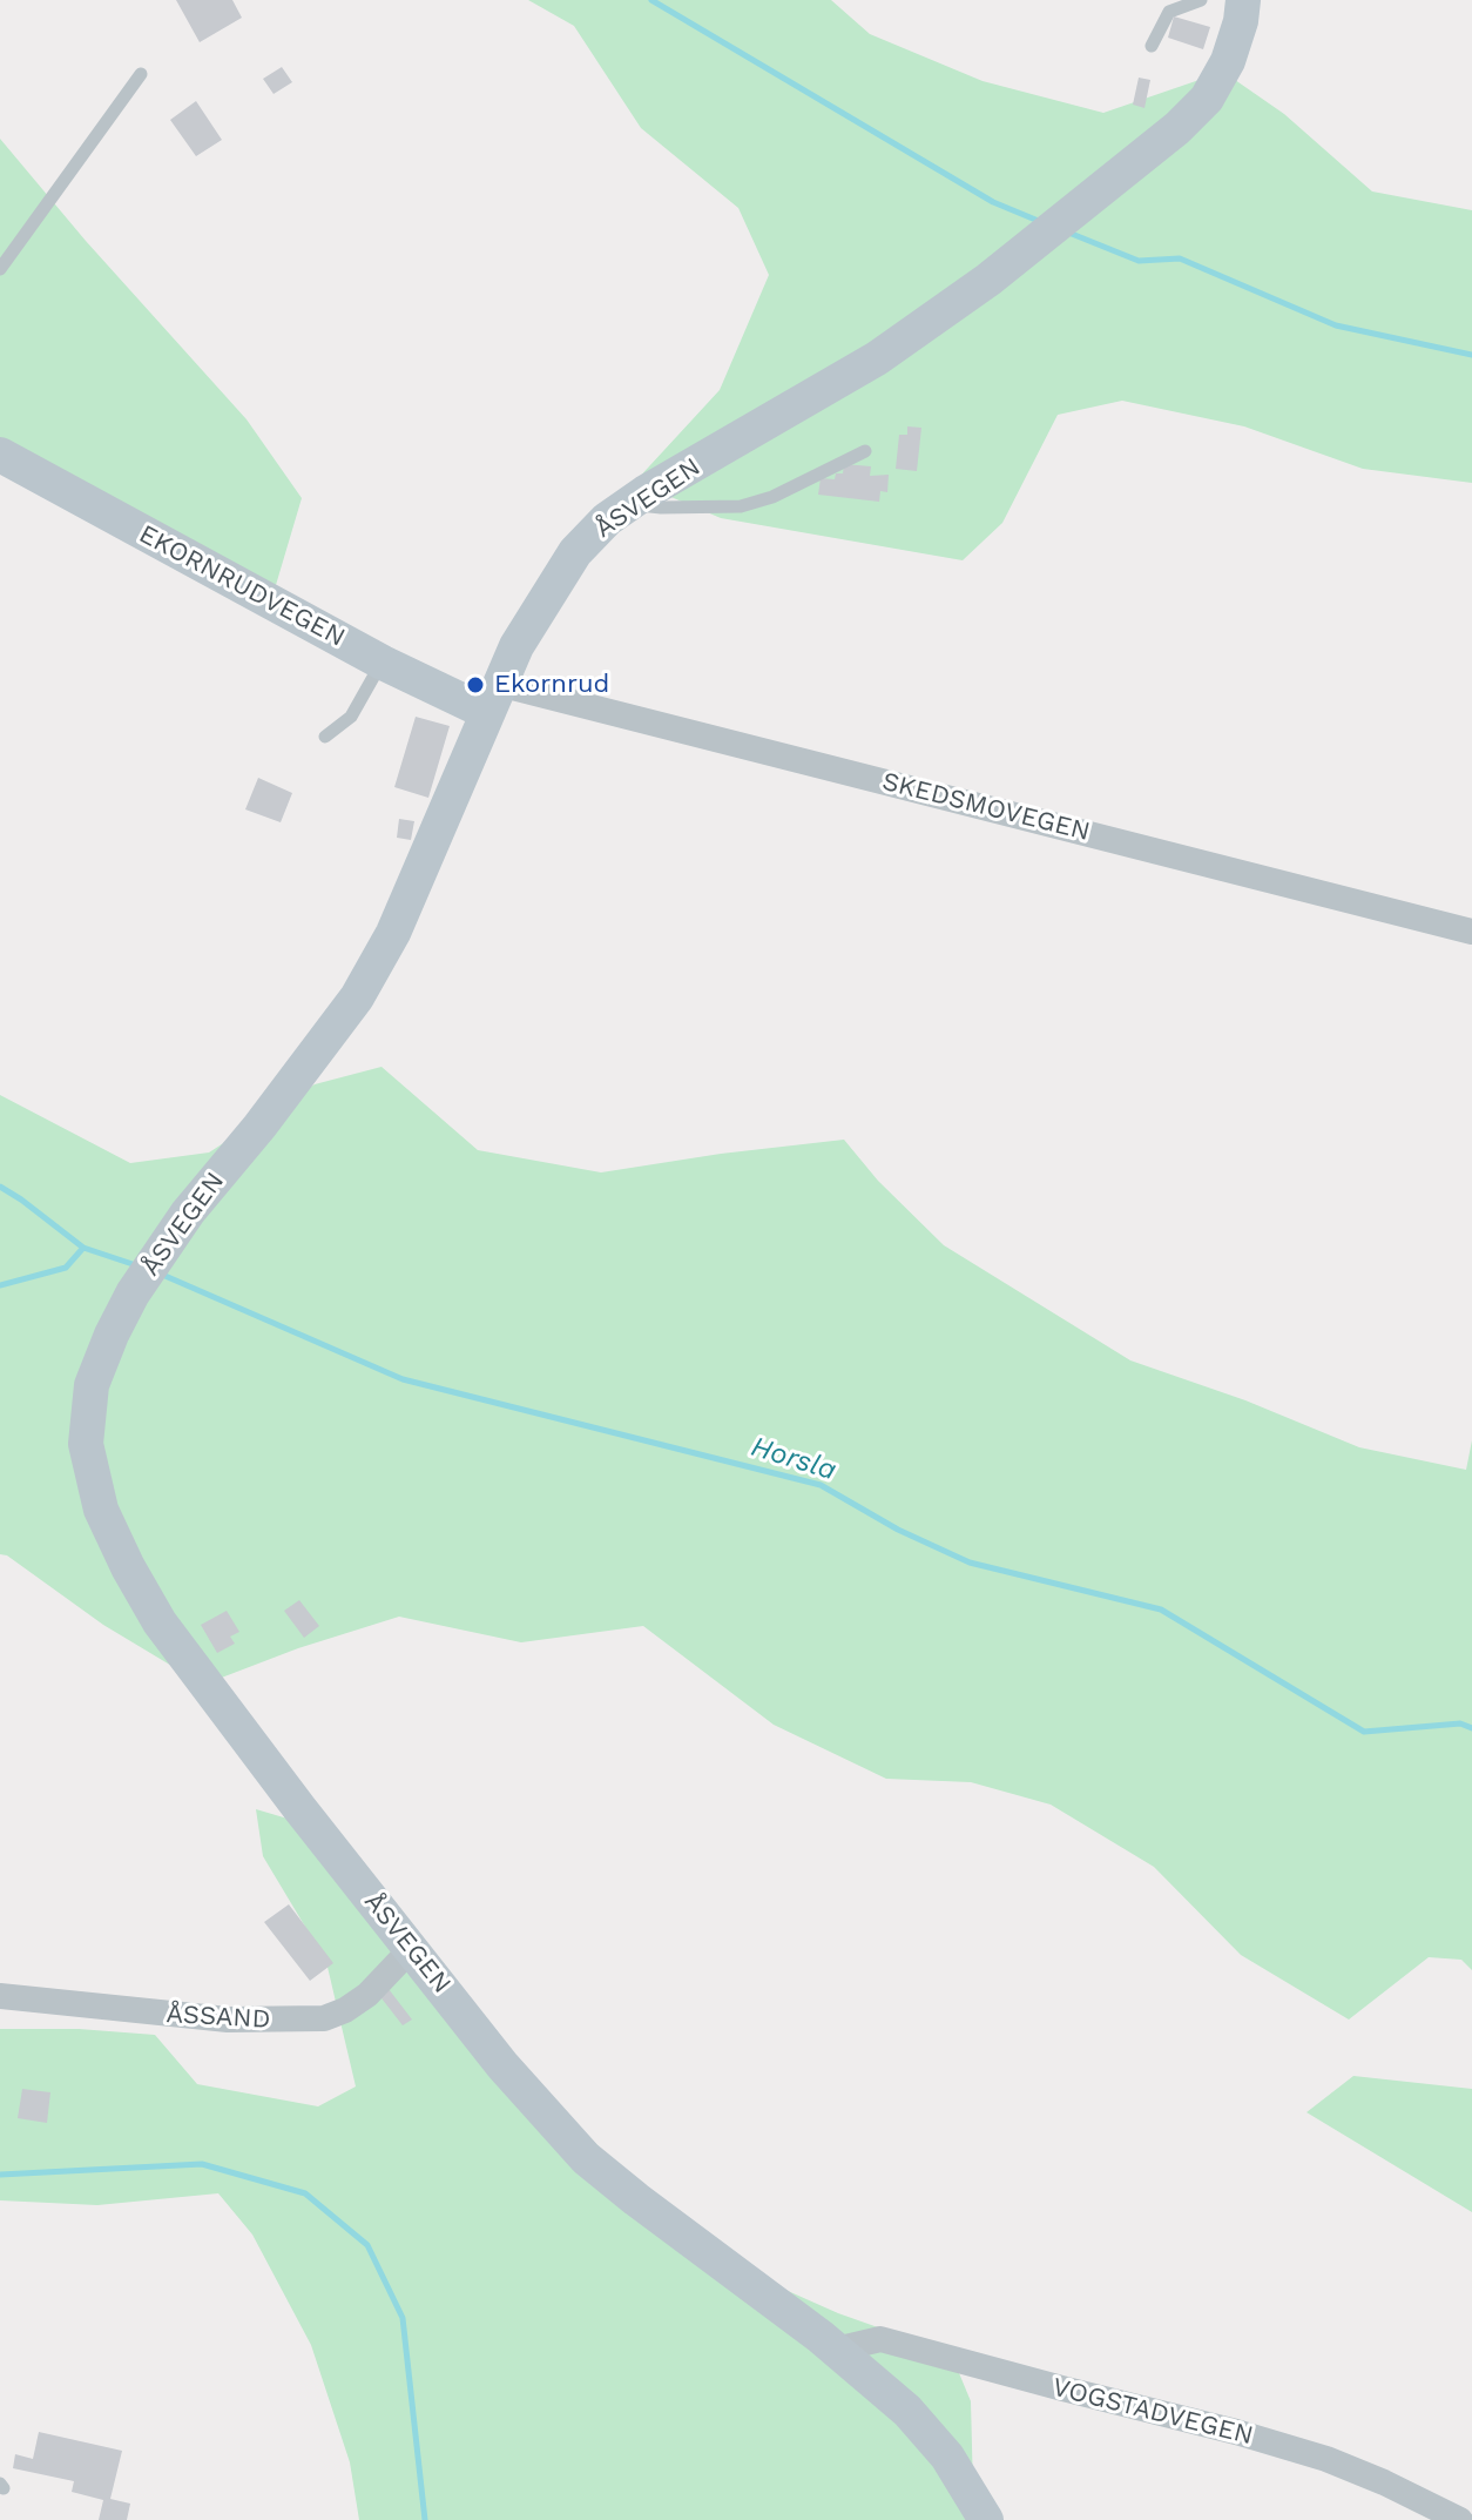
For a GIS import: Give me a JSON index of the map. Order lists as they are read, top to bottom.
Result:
{
  "streets": {
    "main road": ["ÅSVEGEN", "EKORNRUDVEGEN"],
    "street": ["SKEDSMOVEGEN", "ÅSSAND", "VOGSTADVEGEN"]
  },
  "crossings": [
    ["ÅSVEGEN", "EKORNRUDVEGEN"],
    ["ÅSVEGEN", "SKEDSMOVEGEN"],
    ["ÅSVEGEN", "ÅSSAND"],
    ["ÅSVEGEN", "VOGSTADVEGEN"],
    ["EKORNRUDVEGEN", "SKEDSMOVEGEN"]
  ],
  "water": ["Horsla"],
  "places": ["Ekornrud"]
}
